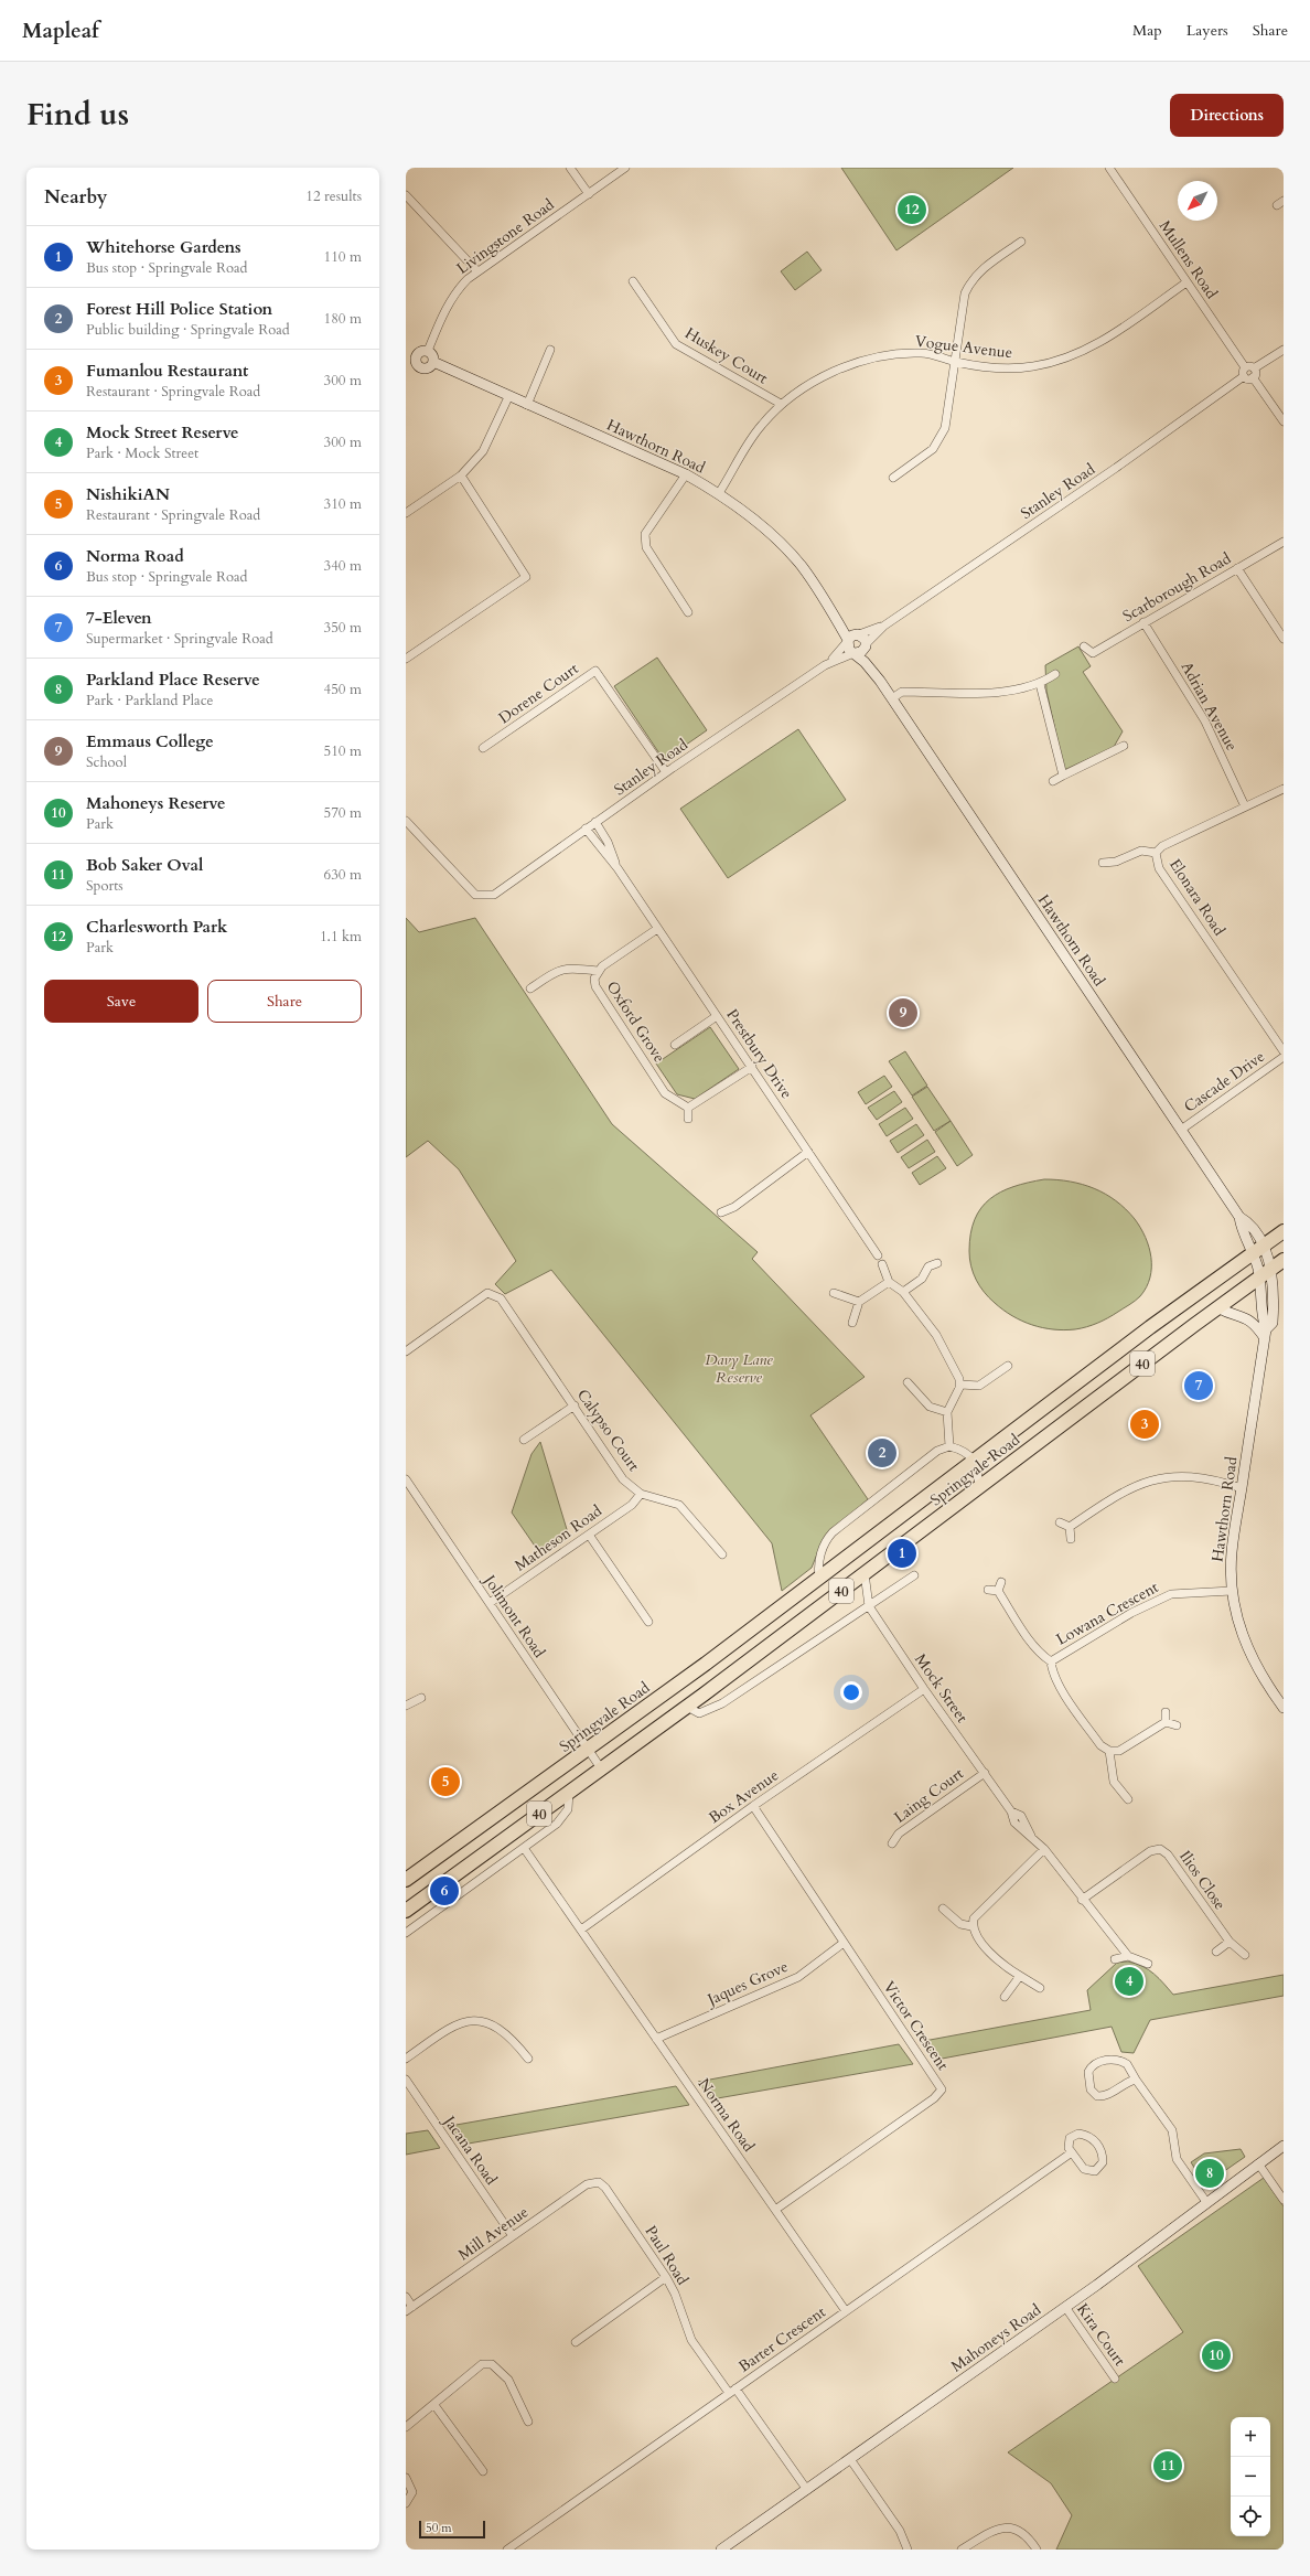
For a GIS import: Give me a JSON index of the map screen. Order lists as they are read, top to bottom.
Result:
{
  "streets": {
    "highway": ["40", "Springvale Road"],
    "main road": ["Hawthorn Road", "Mahoneys Road"],
    "street": [
      "Livingstone Road",
      "Mullens Road",
      "Vogue Avenue",
      "Huskey Court",
      "Stanley Road",
      "Scarborough Road",
      "Dorene Court",
      "Adrian Avenue",
      "Elonara Road",
      "Oxford Grove",
      "Prestbury Drive",
      "Cascade Drive",
      "Calypso Court",
      "Matheson Road",
      "Lowana Crescent",
      "Jolimont Road",
      "Mock Street",
      "Laing Court",
      "Box Avenue",
      "Ilios Close",
      "Jaques Grove",
      "Victor Crescent",
      "Norma Road",
      "Jacana Road",
      "Mill Avenue",
      "Paul Road",
      "Kira Court",
      "Barter Crescent"
    ]
  },
  "crossings": [
    ["Livingstone Road", "Hawthorn Road"],
    ["Mullens Road", "Vogue Avenue"],
    ["Mullens Road", "Stanley Road"],
    ["Vogue Avenue", "Huskey Court"],
    ["Vogue Avenue", "Hawthorn Road"],
    ["Hawthorn Road", "Stanley Road"],
    ["Hawthorn Road", "Cascade Drive"],
    ["Hawthorn Road", "Springvale Road"],
    ["Hawthorn Road", "Lowana Crescent"],
    ["Stanley Road", "Dorene Court"],
    ["Stanley Road", "Prestbury Drive"],
    ["Scarborough Road", "Adrian Avenue"],
    ["Adrian Avenue", "Elonara Road"],
    ["Oxford Grove", "Prestbury Drive"],
    ["Calypso Court", "Matheson Road"],
    ["Springvale Road", "Jolimont Road"],
    ["Springvale Road", "Mock Street"],
    ["Matheson Road", "Jolimont Road"],
    ["Mock Street", "Laing Court"],
    ["Mock Street", "Box Avenue"],
    ["Mock Street", "Ilios Close"],
    ["Box Avenue", "Victor Crescent"],
    ["Box Avenue", "Norma Road"],
    ["Jaques Grove", "Victor Crescent"],
    ["Jaques Grove", "Norma Road"],
    ["Victor Crescent", "Norma Road"],
    ["Norma Road", "Barter Crescent"],
    ["Jacana Road", "Mill Avenue"],
    ["Mill Avenue", "Paul Road"],
    ["Paul Road", "Mahoneys Road"],
    ["Paul Road", "Barter Crescent"],
    ["Kira Court", "Mahoneys Road"]
  ],
  "parks": ["Davy Lane Reserve"],
  "scale_bar": "50 m",
  "north": "bottom left",
  "page": {
    "header": "Mapleaf",
    "nav": ["Map", "Layers", "Share"],
    "title": "Find us",
    "buttons": [
      "Directions",
      ["Save", "Share"]
    ],
    "heading": ["Nearby", "12 results"],
    "pins": [
      "12",
      "9",
      "7",
      "3",
      "2",
      "1",
      "5",
      "6",
      "4",
      "8",
      "10",
      "11"
    ],
    "list": [
      {
        "mark": "1",
        "name": "Whitehorse Gardens",
        "note": "Bus stop · Springvale Road",
        "value": "110 m"
      },
      {
        "mark": "2",
        "name": "Forest Hill Police Station",
        "note": "Public building · Springvale Road",
        "value": "180 m"
      },
      {
        "mark": "3",
        "name": "Fumanlou Restaurant",
        "note": "Restaurant · Springvale Road",
        "value": "300 m"
      },
      {
        "mark": "4",
        "name": "Mock Street Reserve",
        "note": "Park · Mock Street",
        "value": "300 m"
      },
      {
        "mark": "5",
        "name": "NishikiAN",
        "note": "Restaurant · Springvale Road",
        "value": "310 m"
      },
      {
        "mark": "6",
        "name": "Norma Road",
        "note": "Bus stop · Springvale Road",
        "value": "340 m"
      },
      {
        "mark": "7",
        "name": "7-Eleven",
        "note": "Supermarket · Springvale Road",
        "value": "350 m"
      },
      {
        "mark": "8",
        "name": "Parkland Place Reserve",
        "note": "Park · Parkland Place",
        "value": "450 m"
      },
      {
        "mark": "9",
        "name": "Emmaus College",
        "note": "School",
        "value": "510 m"
      },
      {
        "mark": "10",
        "name": "Mahoneys Reserve",
        "note": "Park",
        "value": "570 m"
      },
      {
        "mark": "11",
        "name": "Bob Saker Oval",
        "note": "Sports",
        "value": "630 m"
      },
      {
        "mark": "12",
        "name": "Charlesworth Park",
        "note": "Park",
        "value": "1.1 km"
      }
    ],
    "map_buttons": ["+", "−"],
    "scale": "50 m"
  }
}
